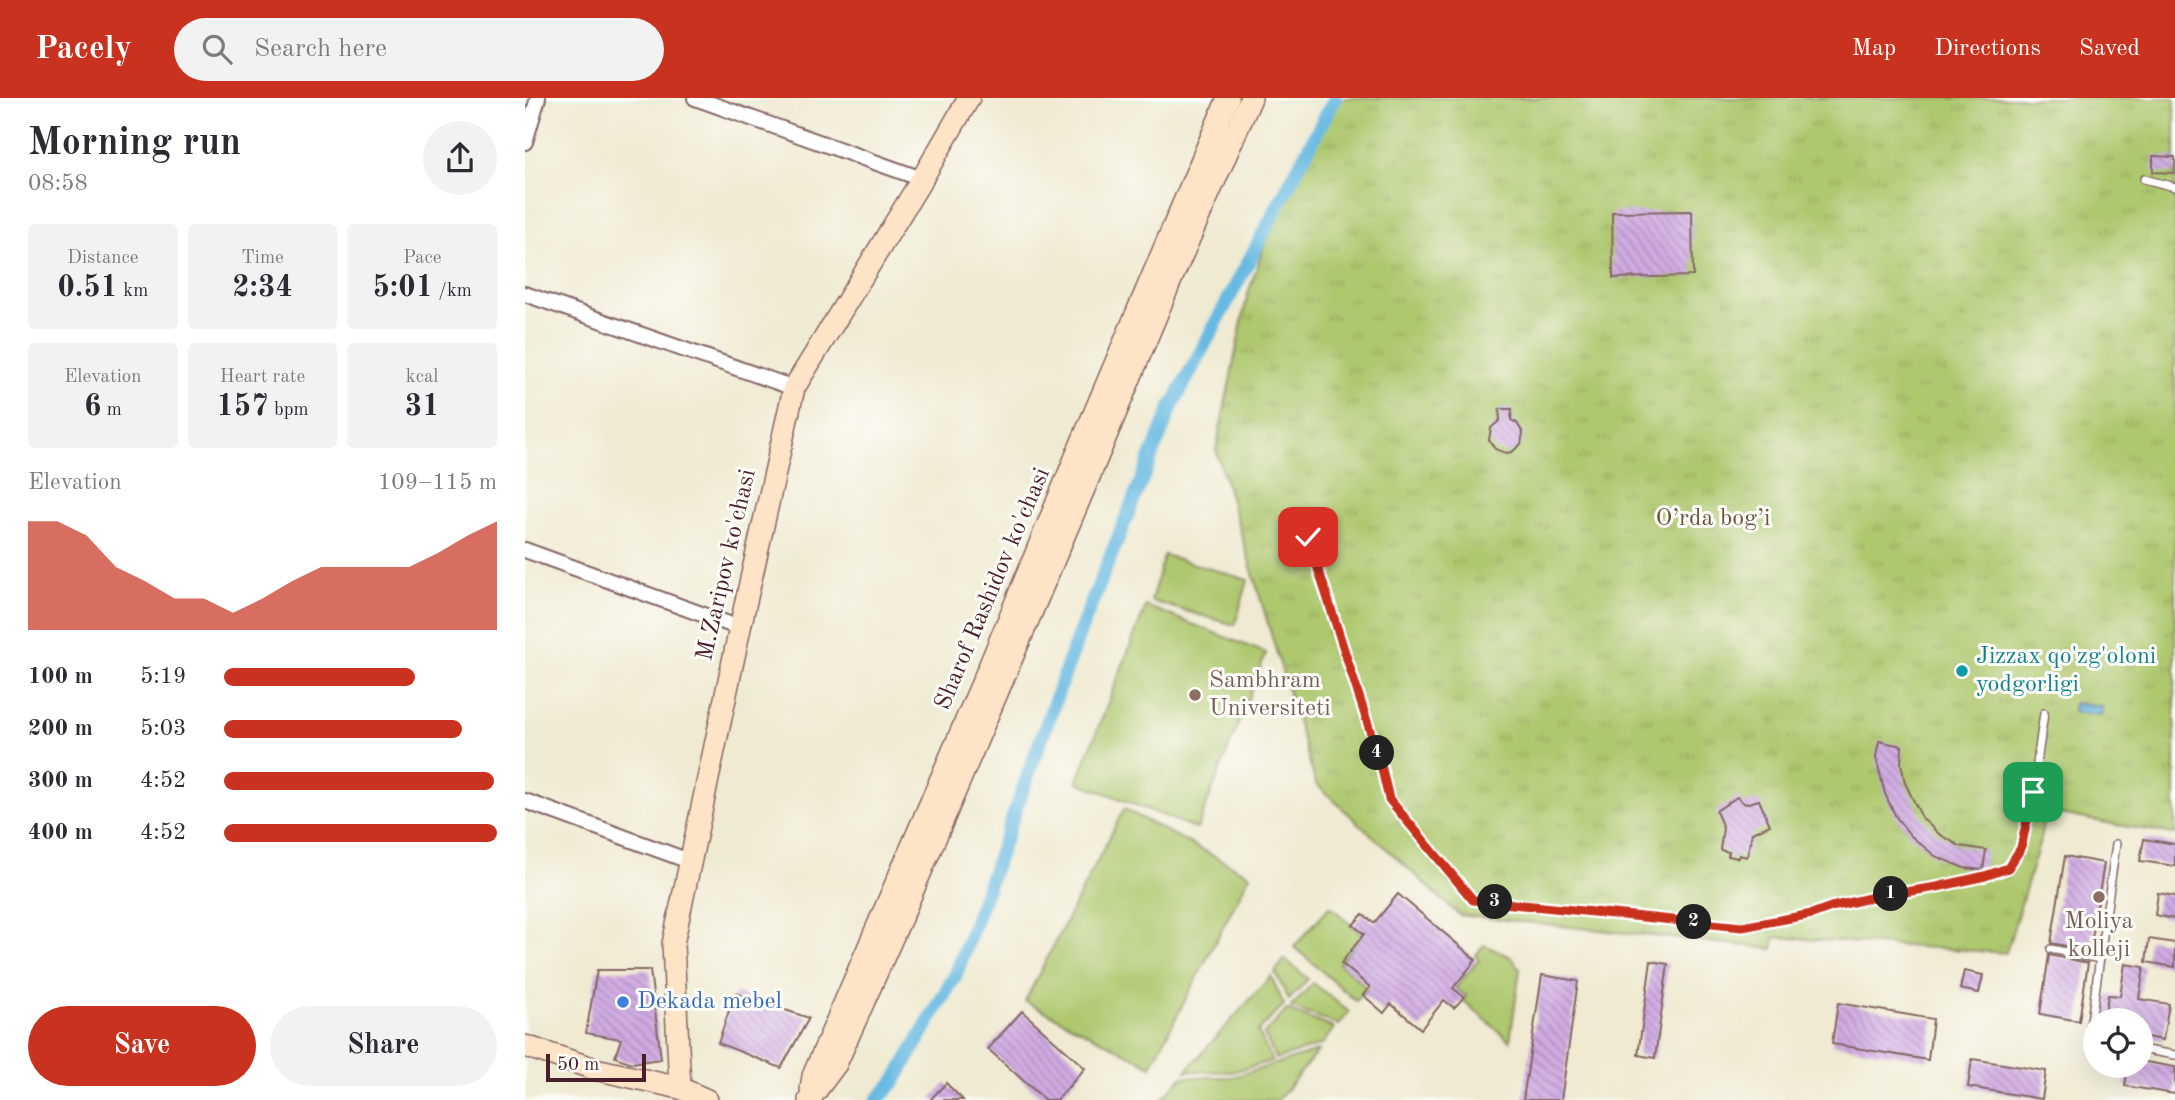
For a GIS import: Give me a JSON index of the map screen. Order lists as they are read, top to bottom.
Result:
{
  "streets": {
    "street": ["M.Zaripov ko'chasi", "Sharof Rashidov ko'chasi"]
  },
  "parks": ["O’rda bog’i"],
  "places": [
    "Jizzax qo'zg'oloni yodgorligi",
    "Sambhram Universiteti",
    "Moliya kolleji",
    "Dekada mebel"
  ],
  "scale_bar": "50 m",
  "page": {
    "header": "Pacely",
    "search": "Search here",
    "nav": ["Map", "Directions", "Saved"],
    "heading": ["Morning run", "08:58"],
    "stats": [
      ["Distance", "0.51 km"],
      ["Time", "2:34"],
      ["Pace", "5:01 /km"],
      ["Elevation", "6 m"],
      ["Heart rate", "157 bpm"],
      ["kcal", "31"]
    ],
    "chart": ["Elevation", "109–115 m"],
    "list": [
      {
        "name": "100 m",
        "note": "5:19"
      },
      {
        "name": "200 m",
        "note": "5:03"
      },
      {
        "name": "300 m",
        "note": "4:52"
      },
      {
        "name": "400 m",
        "note": "4:52"
      }
    ],
    "pins": [
      "4",
      "1",
      "3",
      "2"
    ],
    "buttons": ["Save", "Share"],
    "scale": "50 m"
  }
}
